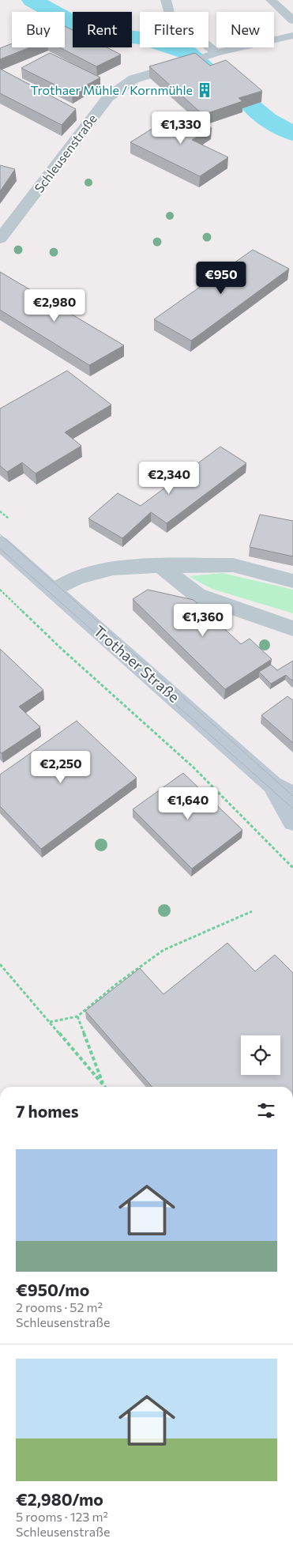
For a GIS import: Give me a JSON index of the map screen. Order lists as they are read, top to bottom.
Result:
{
  "streets": {
    "main road": ["Trothaer Straße"],
    "street": ["Schleusenstraße"]
  },
  "places": {
    "building": ["Trothaer Mühle / Kornmühle"]
  },
  "page": {
    "chip": [
      "Buy",
      "Rent",
      "Filters",
      "New"
    ],
    "price": [
      "€1,330",
      "€950",
      "€2,980",
      "€2,340",
      "€1,360",
      "€2,250",
      "€1,640"
    ],
    "heading": "7 homes",
    "list": [
      {
        "name": "€950/mo",
        "note": "2 rooms · 52 m² · Schleusenstraße"
      },
      {
        "name": "€2,980/mo",
        "note": "5 rooms · 123 m² · Schleusenstraße"
      }
    ]
  }
}
